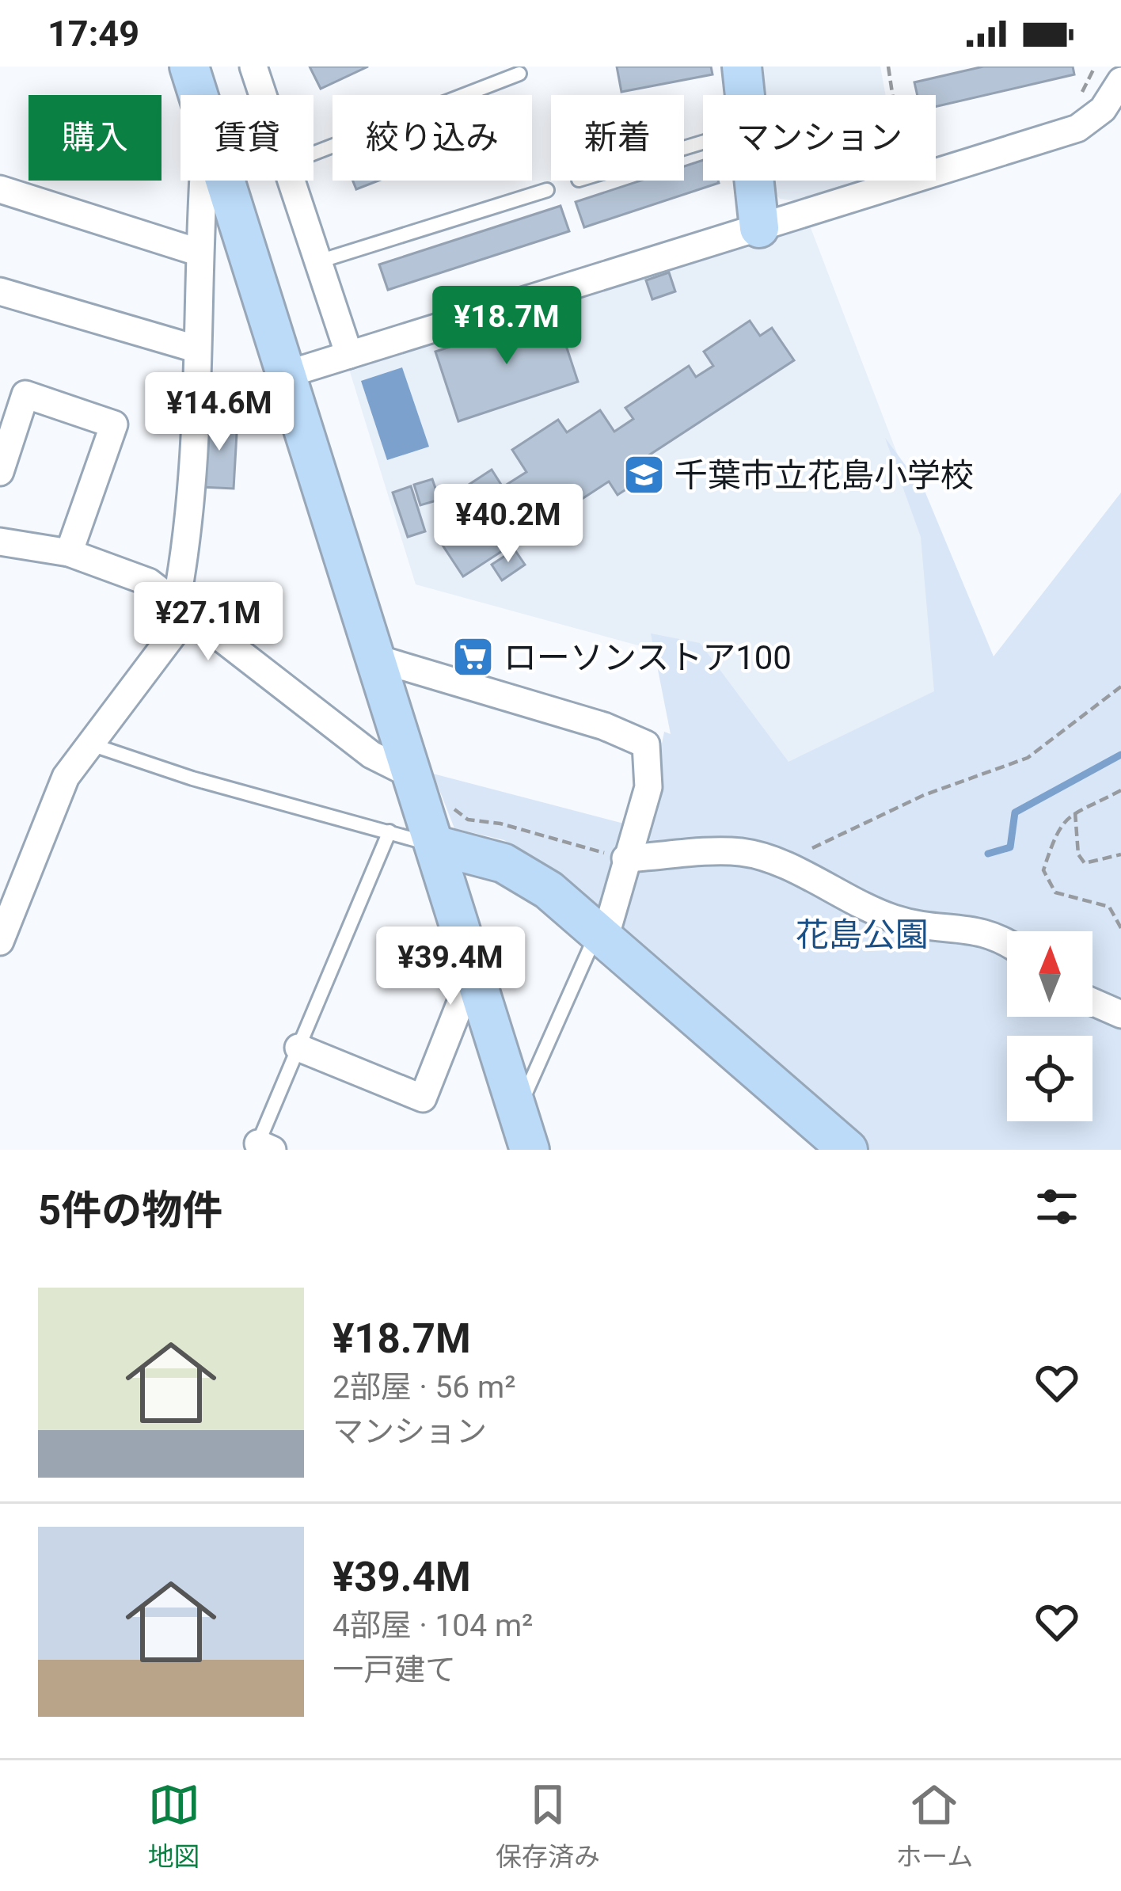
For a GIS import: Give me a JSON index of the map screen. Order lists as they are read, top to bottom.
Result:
{
  "parks": ["花島公園"],
  "places": {
    "school or university": ["千葉市立花島小学校"],
    "supermarket": ["ローソンストア100"]
  },
  "north": "top",
  "page": {
    "status": "17:49",
    "chip": [
      "購入",
      "賃貸",
      "絞り込み",
      "新着",
      "マンション"
    ],
    "price": [
      "¥18.7M",
      "¥14.6M",
      "¥40.2M",
      "¥27.1M",
      "¥39.4M"
    ],
    "heading": "5件の物件",
    "list": [
      {
        "name": "¥18.7M",
        "note": "2部屋 · 56 m² · マンション"
      },
      {
        "name": "¥39.4M",
        "note": "4部屋 · 104 m² · 一戸建て"
      }
    ],
    "tabs": ["地図", "保存済み", "ホーム"]
  }
}
